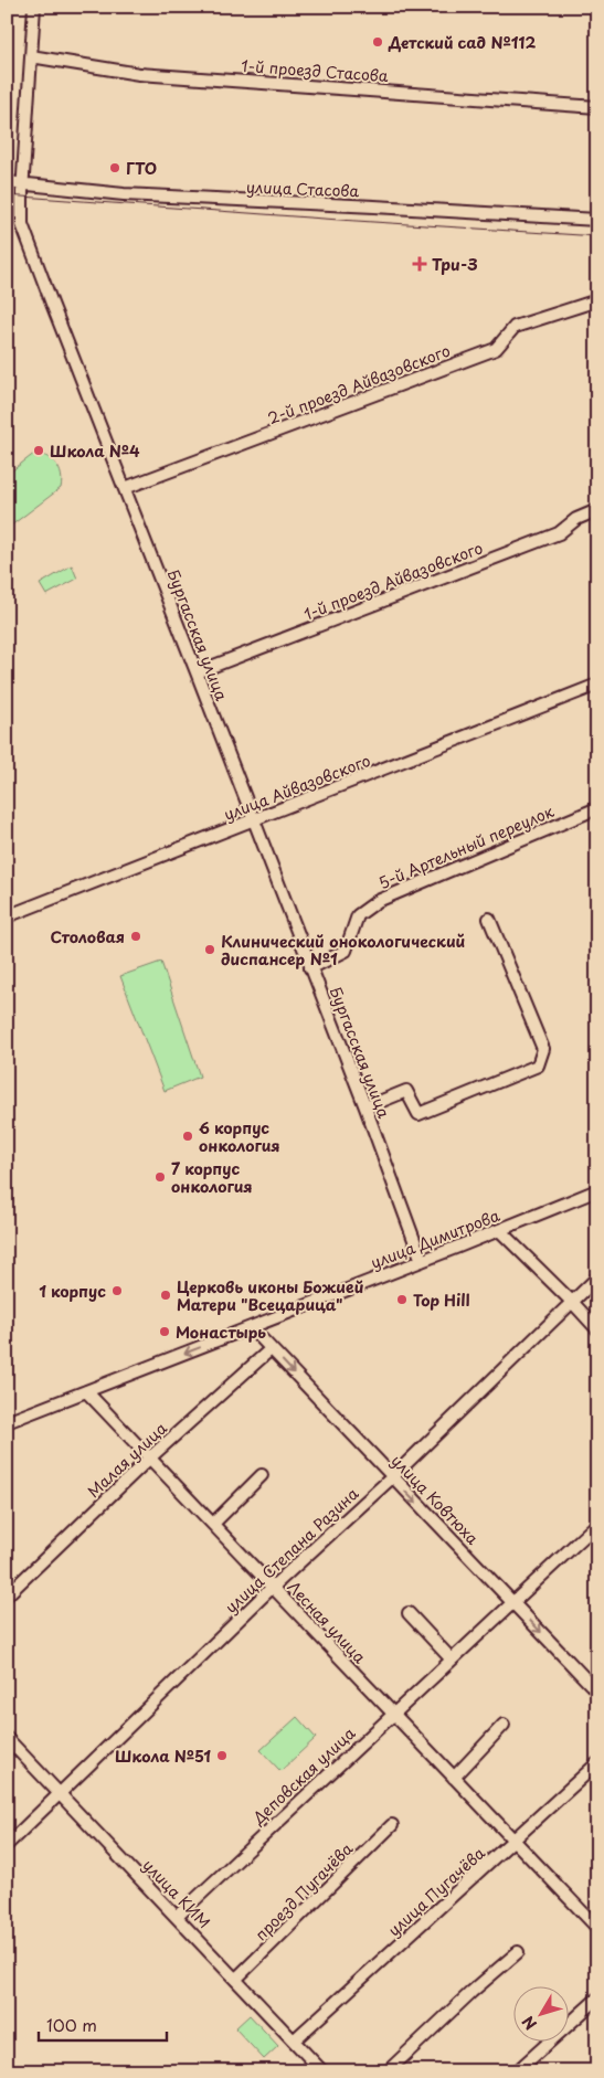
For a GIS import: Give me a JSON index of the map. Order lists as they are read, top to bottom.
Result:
{
  "streets": {
    "street": [
      "1-й проезд Стасова",
      "улица Стасова",
      "2-й проезд Айвазовского",
      "1-й проезд Айвазовского",
      "Бургасская улица",
      "улица Айвазовского",
      "5-й Артельный переулок",
      "улица Димитрова",
      "Малая улица",
      "улица Ковтюха",
      "улица Степана Разина",
      "Лесная улица",
      "Деповская улица",
      "проезд Пугачёва",
      "улица Пугачёва",
      "улица КИМ"
    ]
  },
  "crossings": [
    ["1-й проезд Стасова", "Бургасская улица"],
    ["улица Стасова", "Бургасская улица"],
    ["2-й проезд Айвазовского", "Бургасская улица"],
    ["1-й проезд Айвазовского", "Бургасская улица"],
    ["Бургасская улица", "улица Айвазовского"],
    ["Бургасская улица", "5-й Артельный переулок"],
    ["Бургасская улица", "улица Димитрова"],
    ["улица Димитрова", "улица Ковтюха"],
    ["улица Димитрова", "Лесная улица"],
    ["Малая улица", "улица Ковтюха"],
    ["Малая улица", "Лесная улица"],
    ["улица Ковтюха", "улица Степана Разина"],
    ["улица Ковтюха", "Деповская улица"],
    ["улица Степана Разина", "Лесная улица"],
    ["улица Степана Разина", "улица КИМ"],
    ["Лесная улица", "Деповская улица"],
    ["Лесная улица", "улица Пугачёва"],
    ["Деповская улица", "улица КИМ"],
    ["проезд Пугачёва", "улица КИМ"],
    ["улица Пугачёва", "улица КИМ"]
  ],
  "one_way": ["улица Ковтюха"],
  "places": {
    "other": [
      "Детский сад №112",
      "ГТО",
      "Школа №4",
      "Столовая",
      "Клинический онокологический диспансер №1",
      "6 корпус онкология",
      "7 корпус онкология",
      "1 корпус",
      "Церковь иконы Божией Матери \"Всецарица\"",
      "Top Hill",
      "Монастырь",
      "Школа №51"
    ],
    "health": ["Три-З"]
  },
  "scale_bar": "100 m",
  "north": "bottom left"
}
